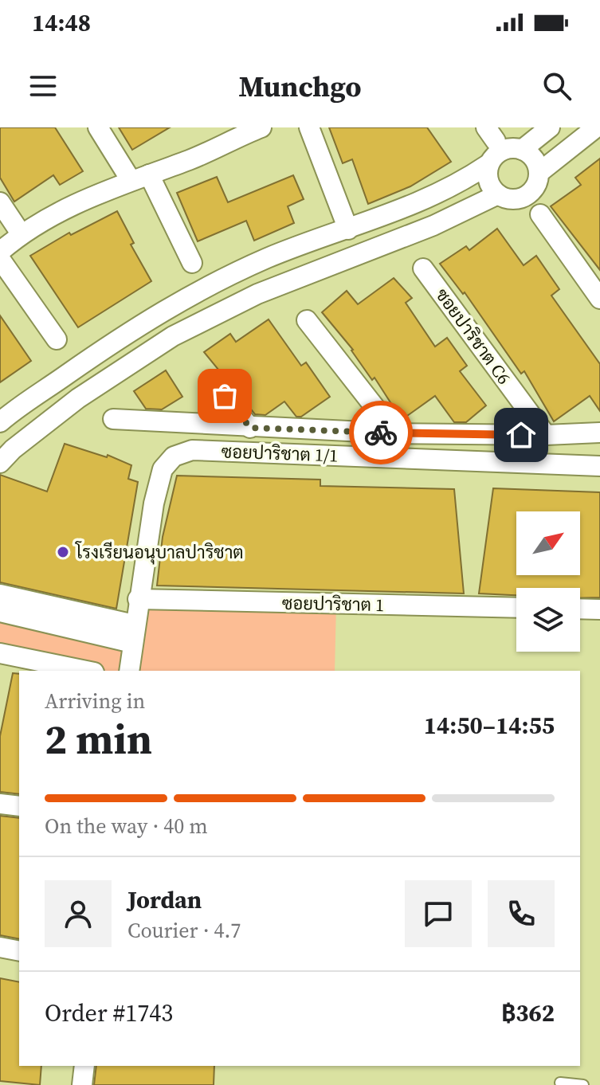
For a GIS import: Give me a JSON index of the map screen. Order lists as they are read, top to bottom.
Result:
{
  "streets": {
    "street": ["ซอยปาริชาต C6", "ซอยปาริชาต 1/1", "ซอยปาริชาต 1"]
  },
  "crossings": [
    ["ซอยปาริชาต 1/1", "ซอยปาริชาต 1"]
  ],
  "places": ["โรงเรียนอนุบาลปาริชาต"],
  "north": "top right",
  "page": {
    "status": "14:48",
    "header": "Munchgo",
    "heading": ["2 min", "Arriving in", "14:50–14:55"],
    "panel": [
      "Jordan",
      "Courier · 4.7",
      "Order #1743",
      "฿362"
    ],
    "bar": "On the way · 40 m"
  }
}
